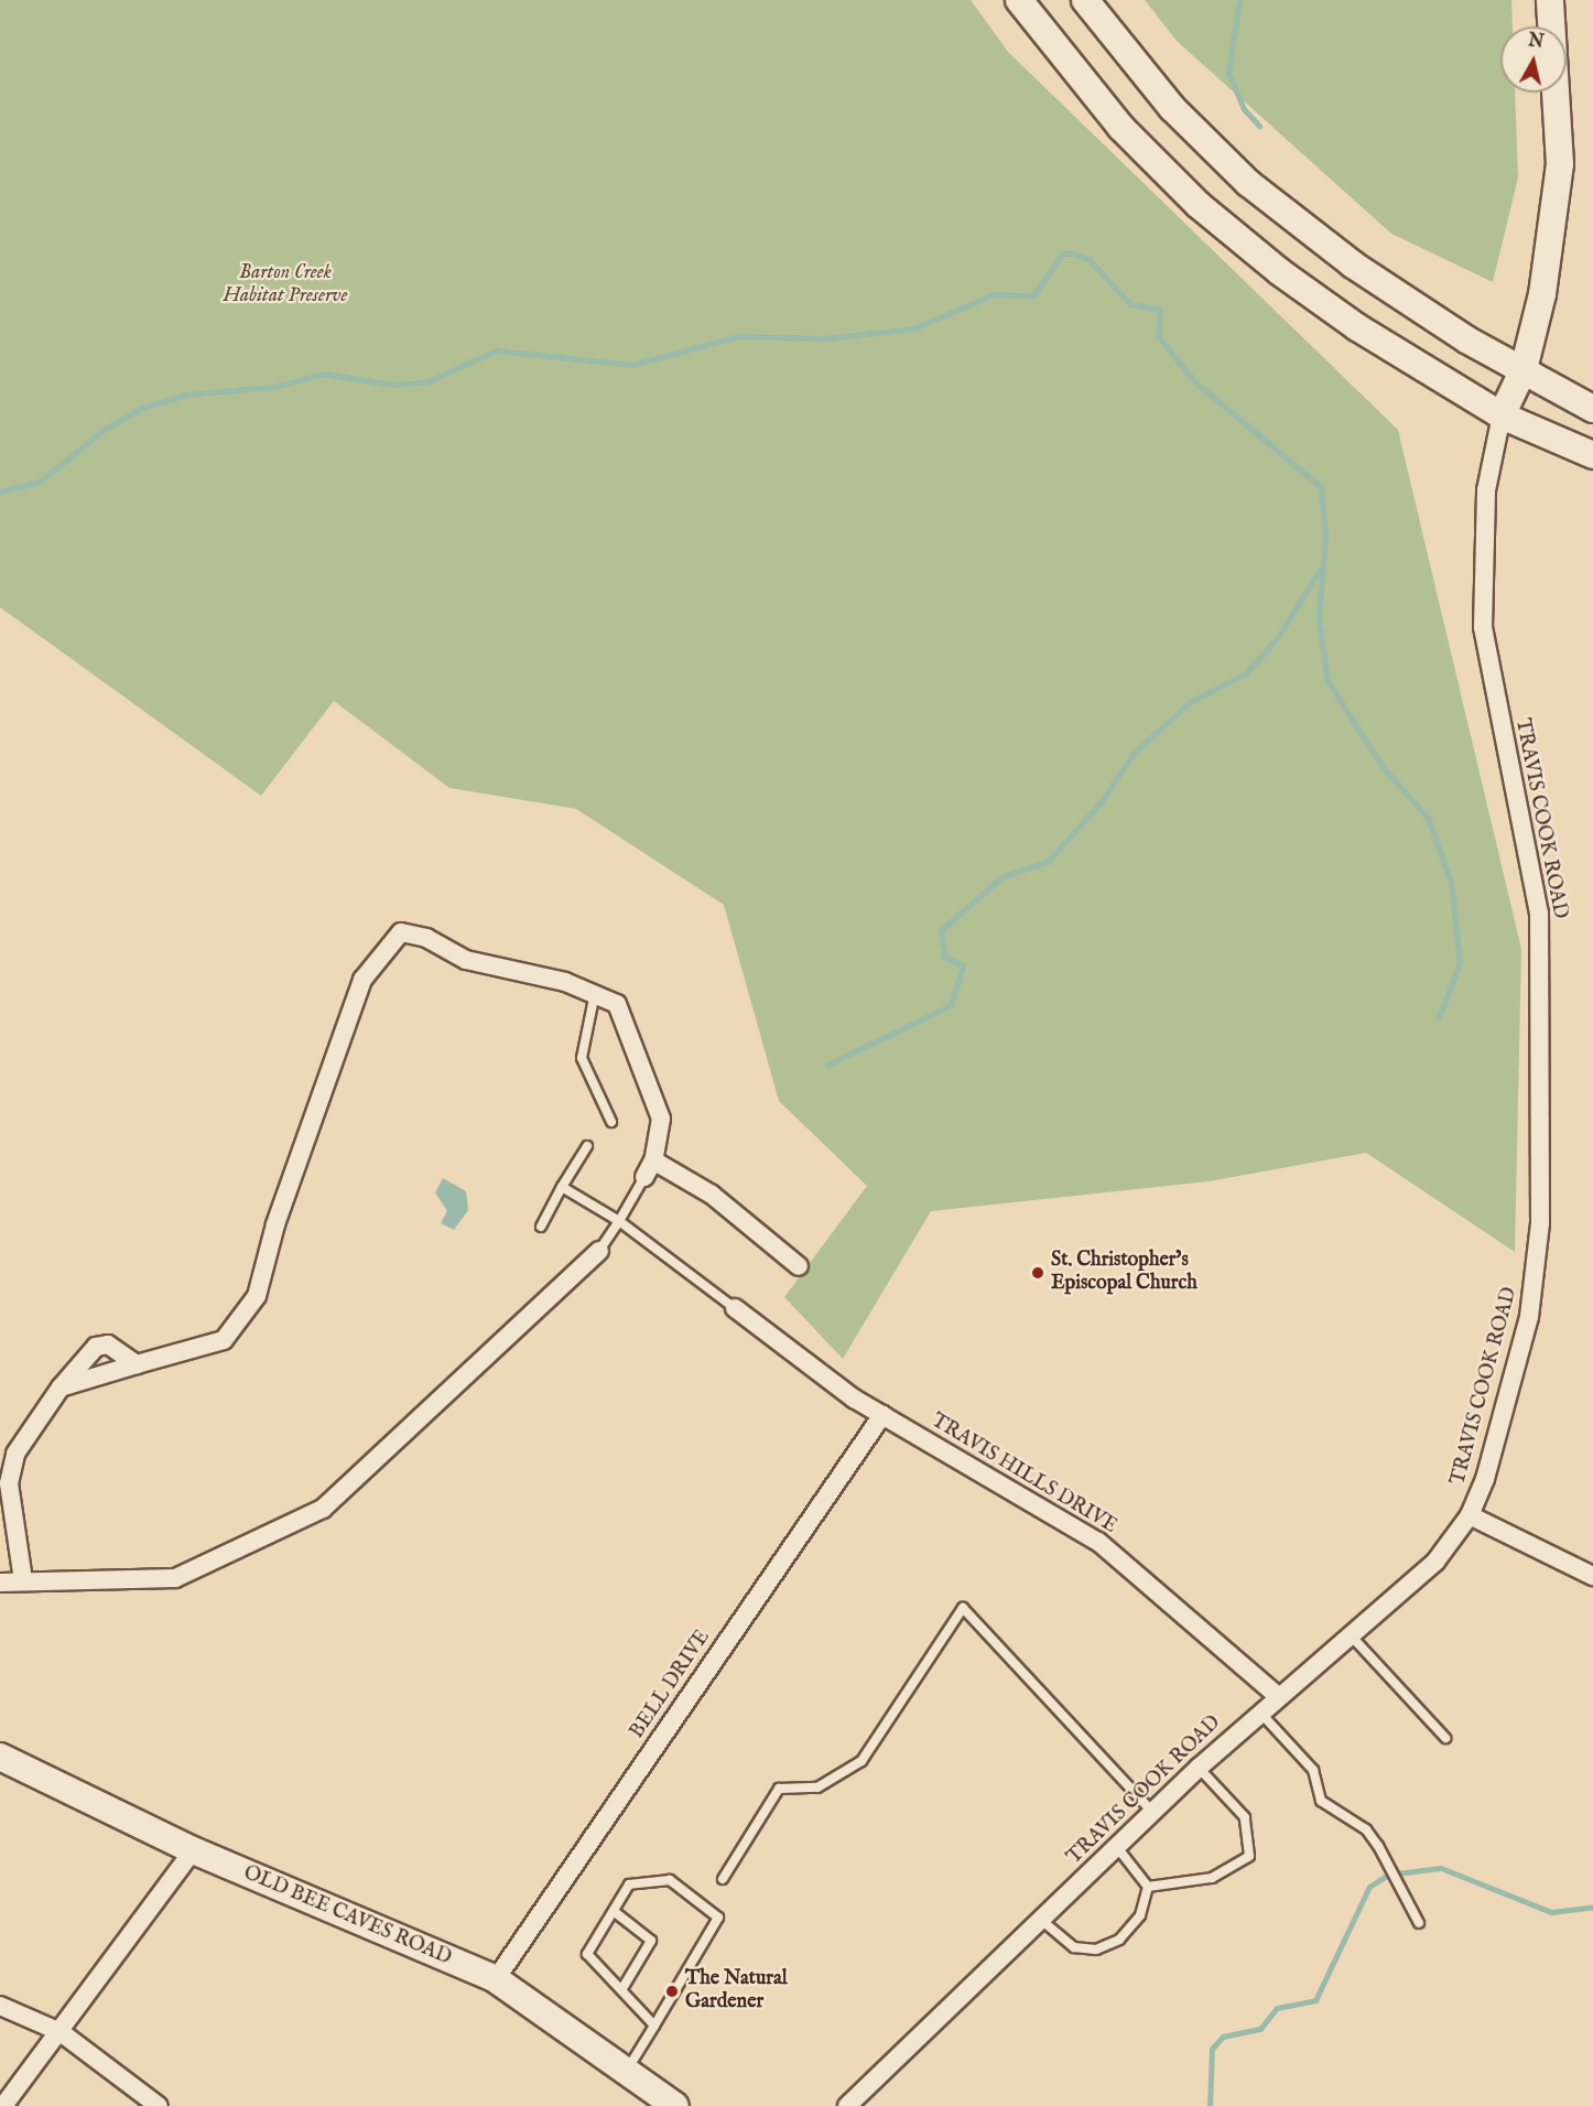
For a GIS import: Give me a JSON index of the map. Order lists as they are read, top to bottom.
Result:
{
  "streets": {
    "main road": ["OLD BEE CAVES ROAD"],
    "street": ["TRAVIS COOK ROAD", "TRAVIS HILLS DRIVE", "BELL DRIVE"]
  },
  "crossings": [
    ["TRAVIS COOK ROAD", "TRAVIS HILLS DRIVE"],
    ["TRAVIS HILLS DRIVE", "BELL DRIVE"],
    ["BELL DRIVE", "OLD BEE CAVES ROAD"]
  ],
  "parks": ["Barton Creek Habitat Preserve"],
  "places": ["St. Christopher’s Episcopal Church", "The Natural Gardener"],
  "north": "top"
}
